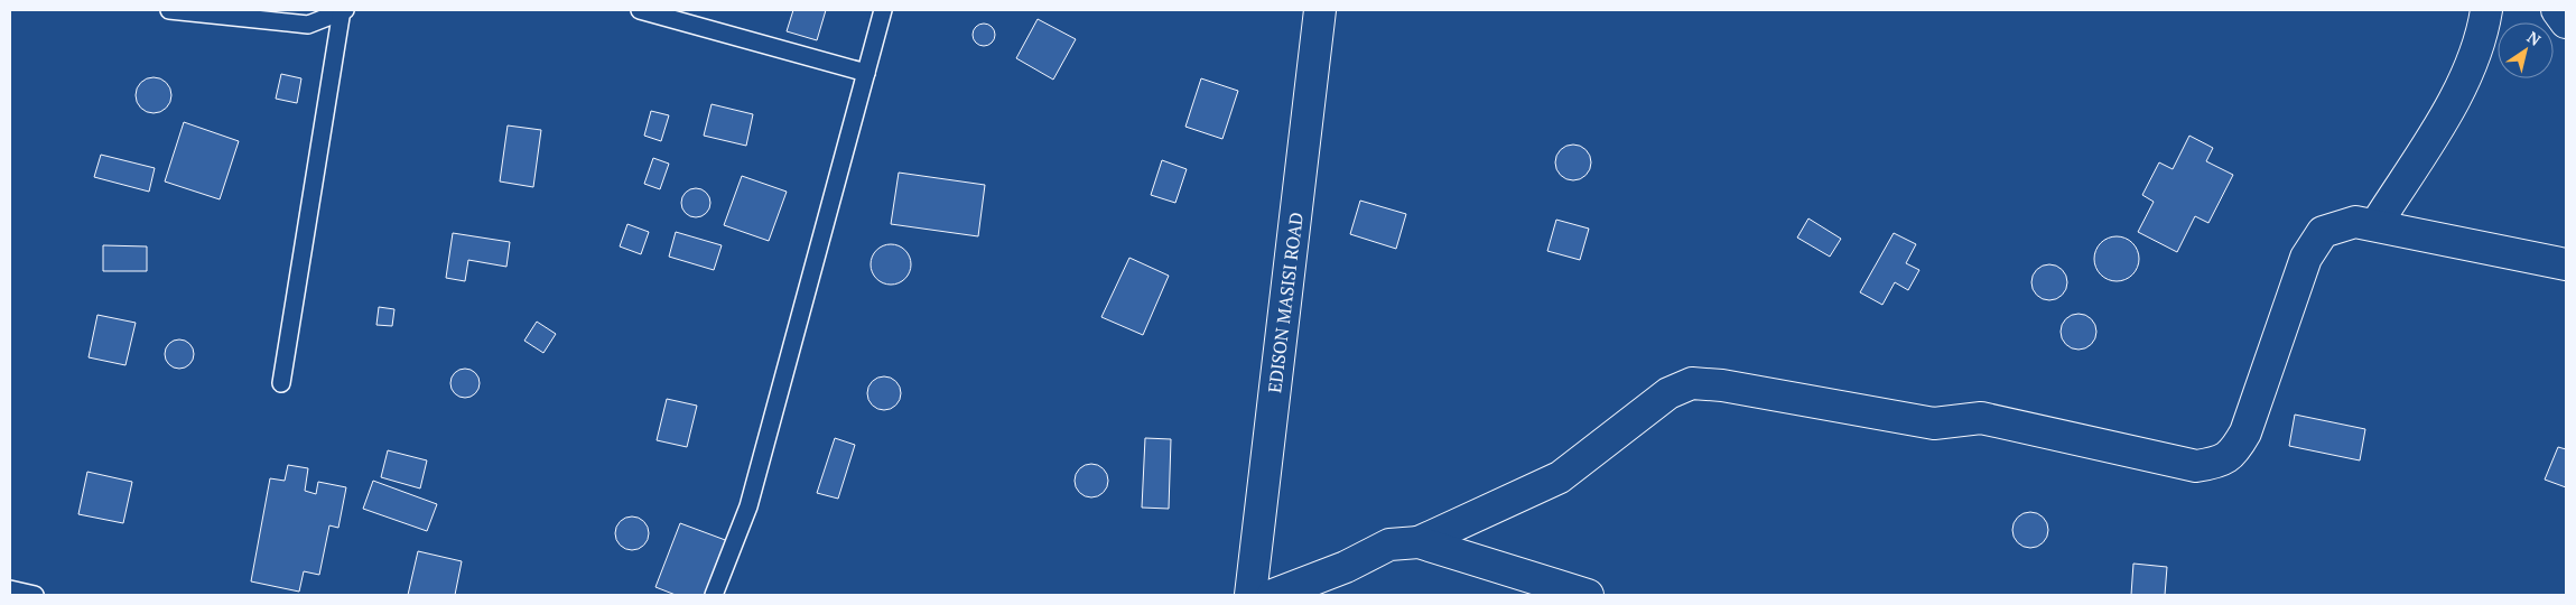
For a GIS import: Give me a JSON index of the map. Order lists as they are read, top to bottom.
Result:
{
  "streets": {
    "street": ["EDISON MASISI ROAD"]
  },
  "north": "top right"
}
